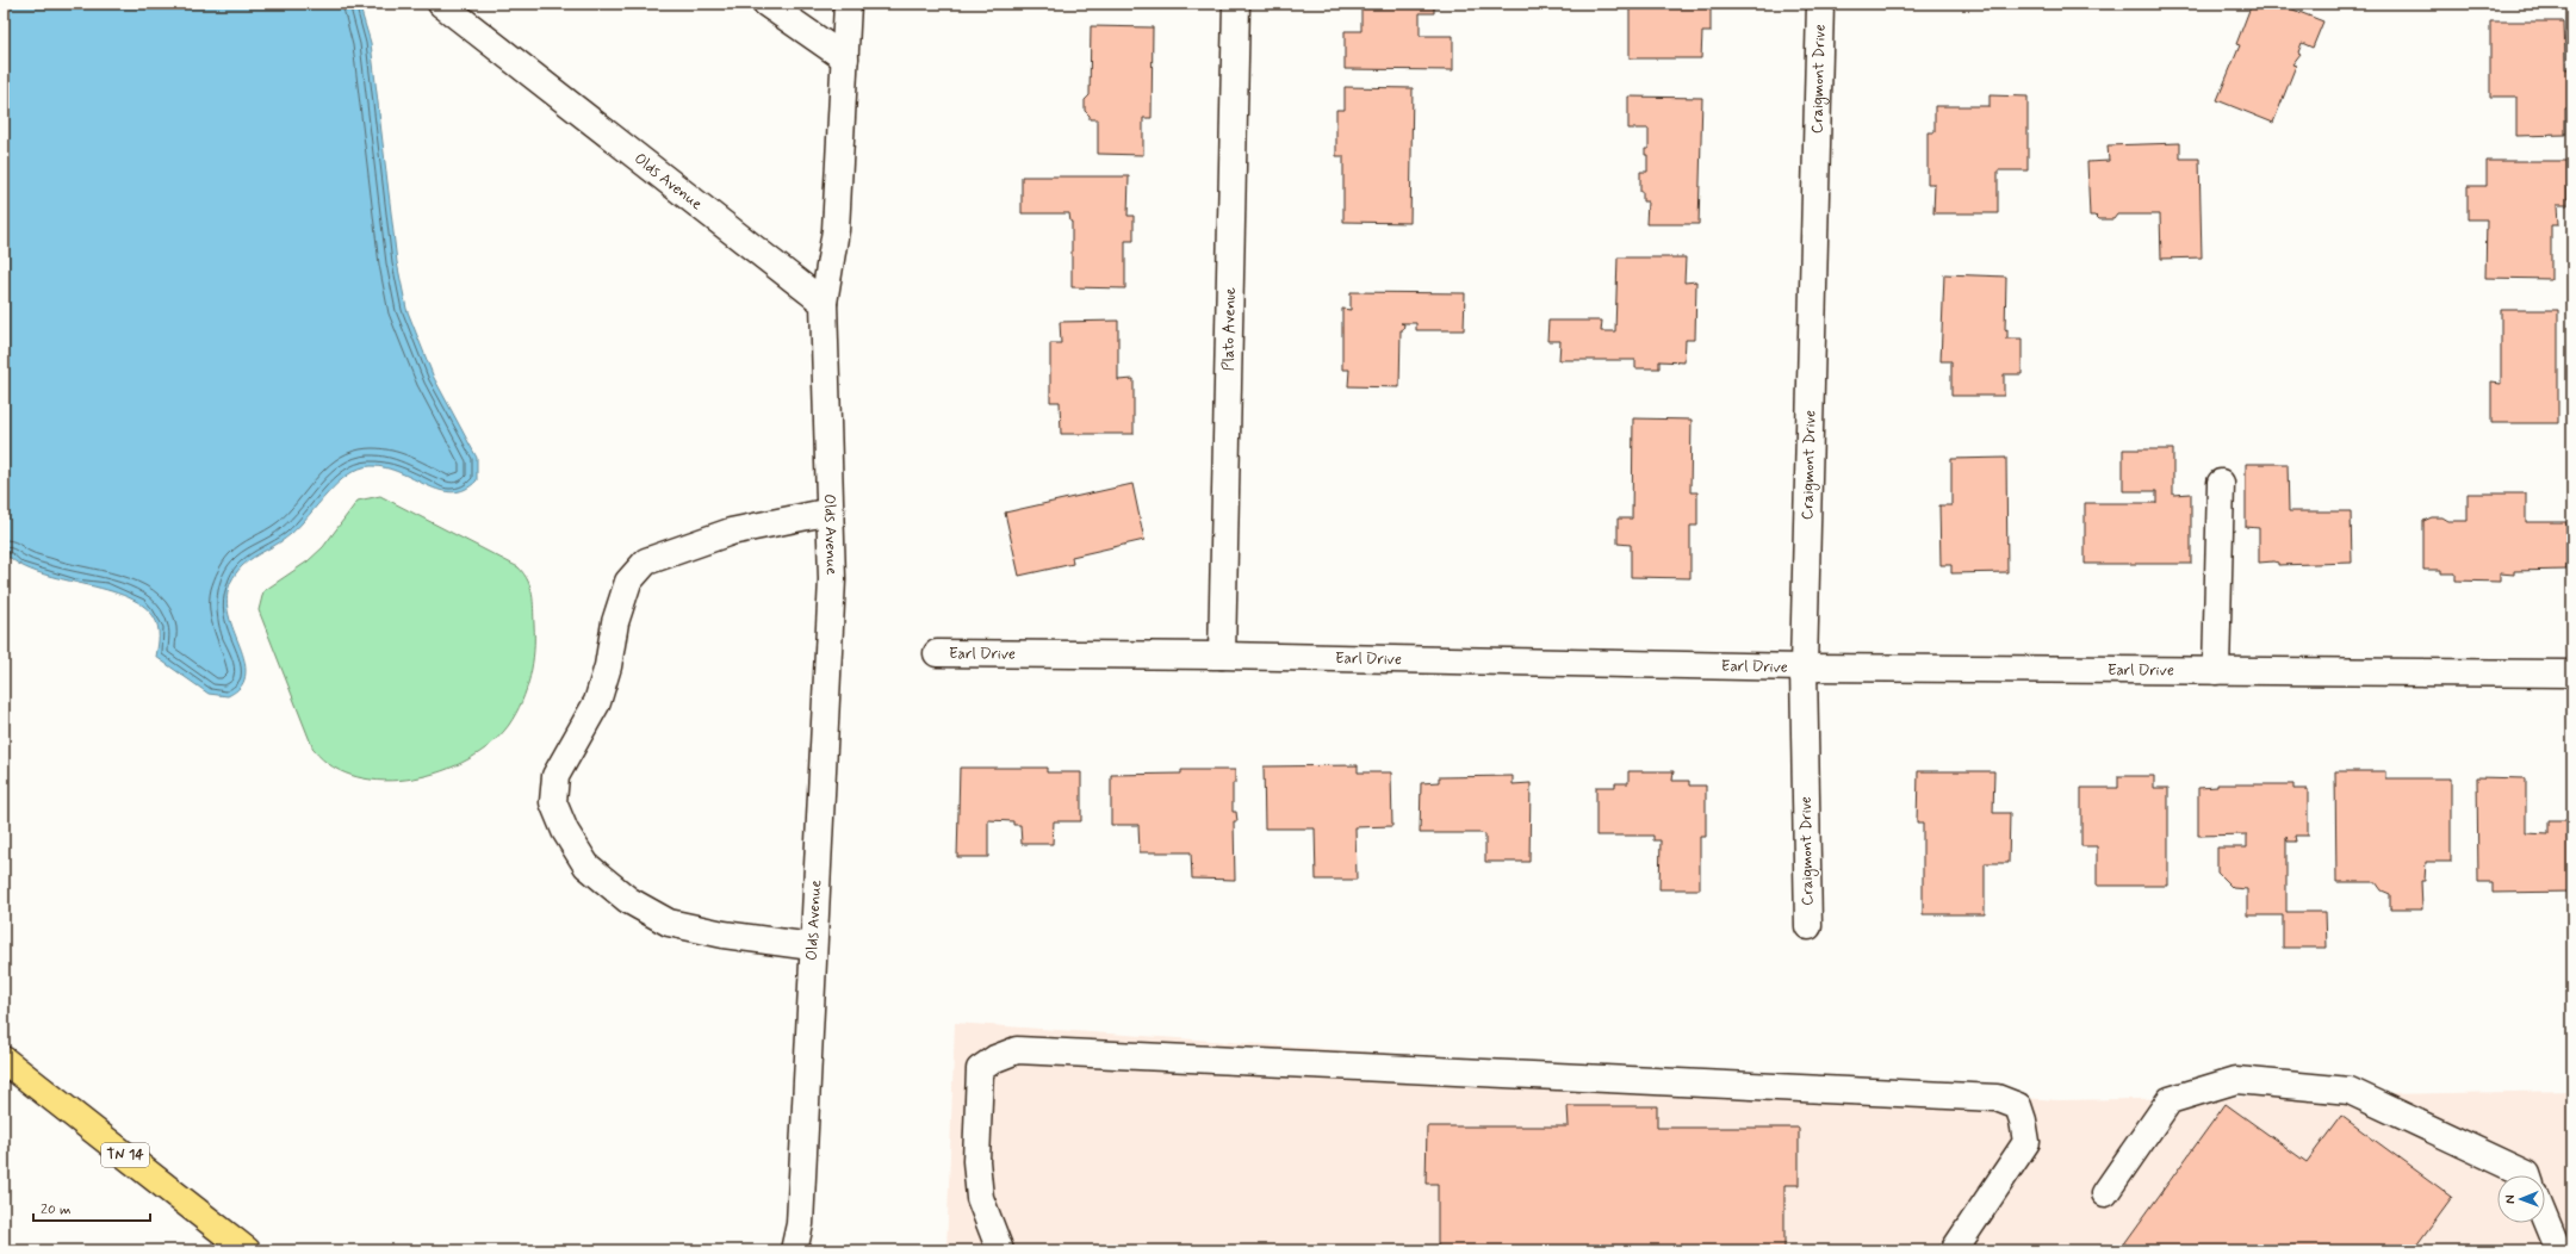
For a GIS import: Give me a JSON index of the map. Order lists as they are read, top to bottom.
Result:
{
  "streets": {
    "main road": ["TN 14"],
    "street": [
      "Craigmont Drive",
      "Olds Avenue",
      "Plato Avenue",
      "Earl Drive"
    ]
  },
  "crossings": [
    ["Craigmont Drive", "Earl Drive"],
    ["Plato Avenue", "Earl Drive"]
  ],
  "scale_bar": "20 m",
  "north": "left"
}
